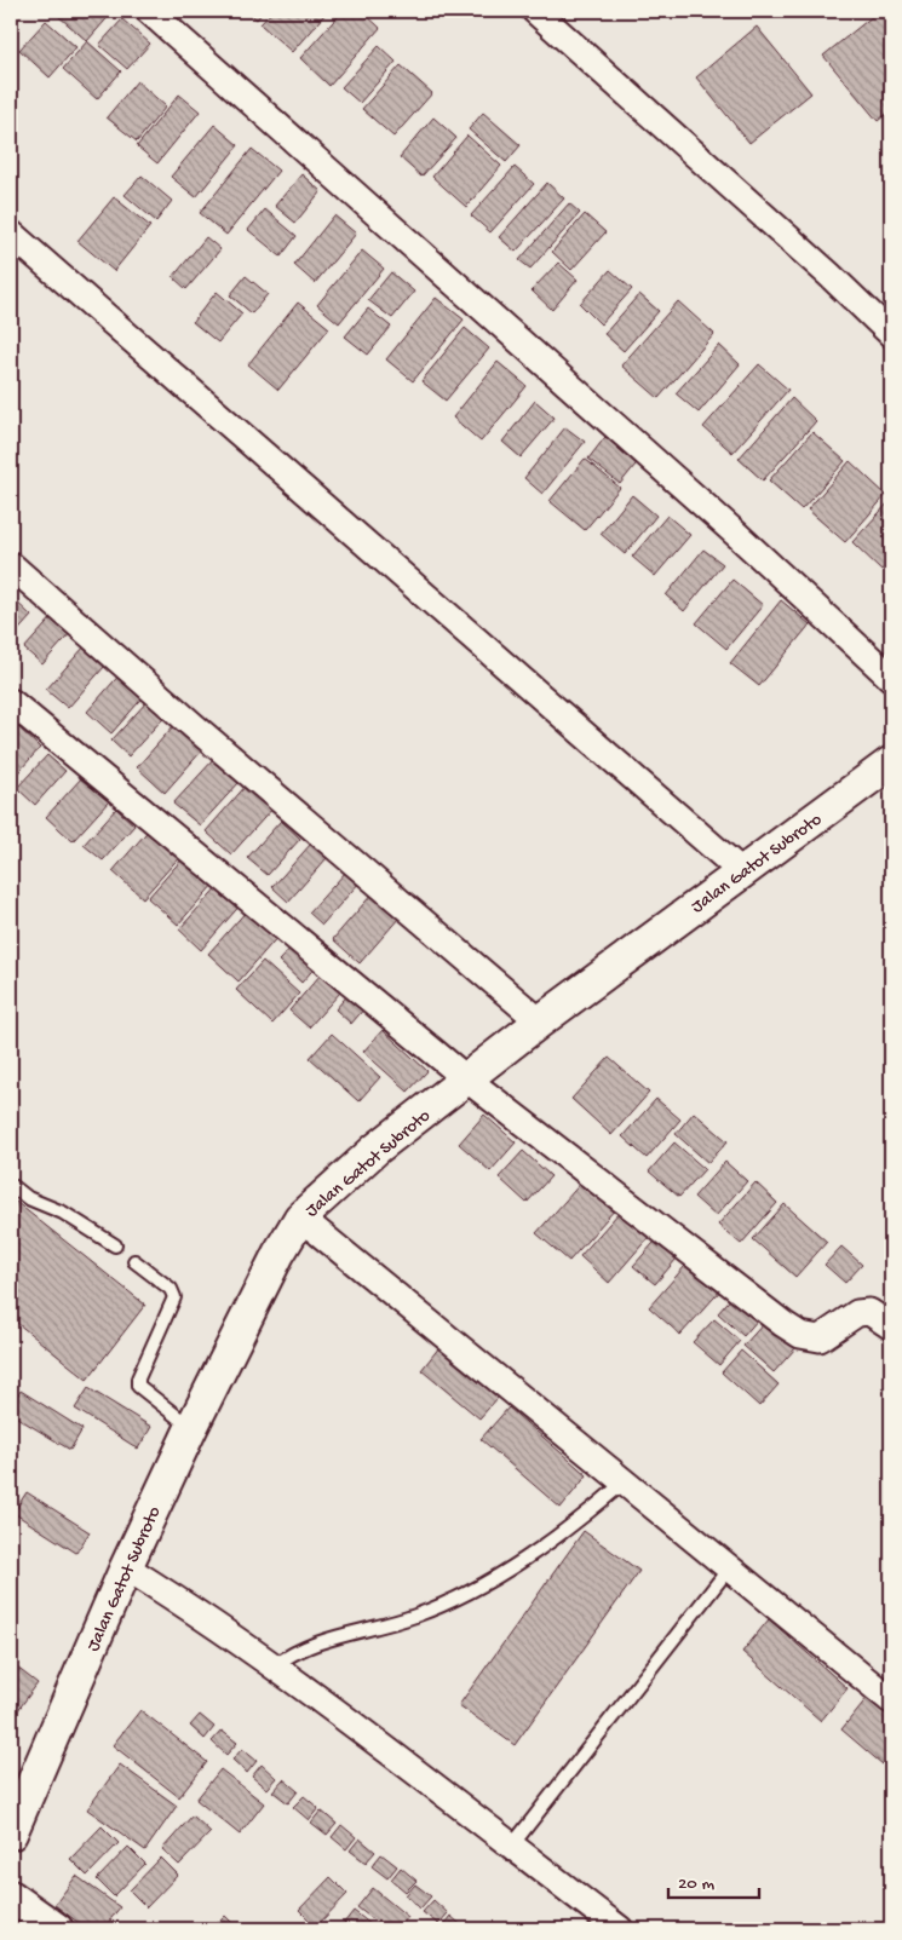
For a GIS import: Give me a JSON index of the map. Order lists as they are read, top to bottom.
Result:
{
  "streets": {
    "street": ["Jalan Gatot Subroto"]
  },
  "scale_bar": "20 m"
}
